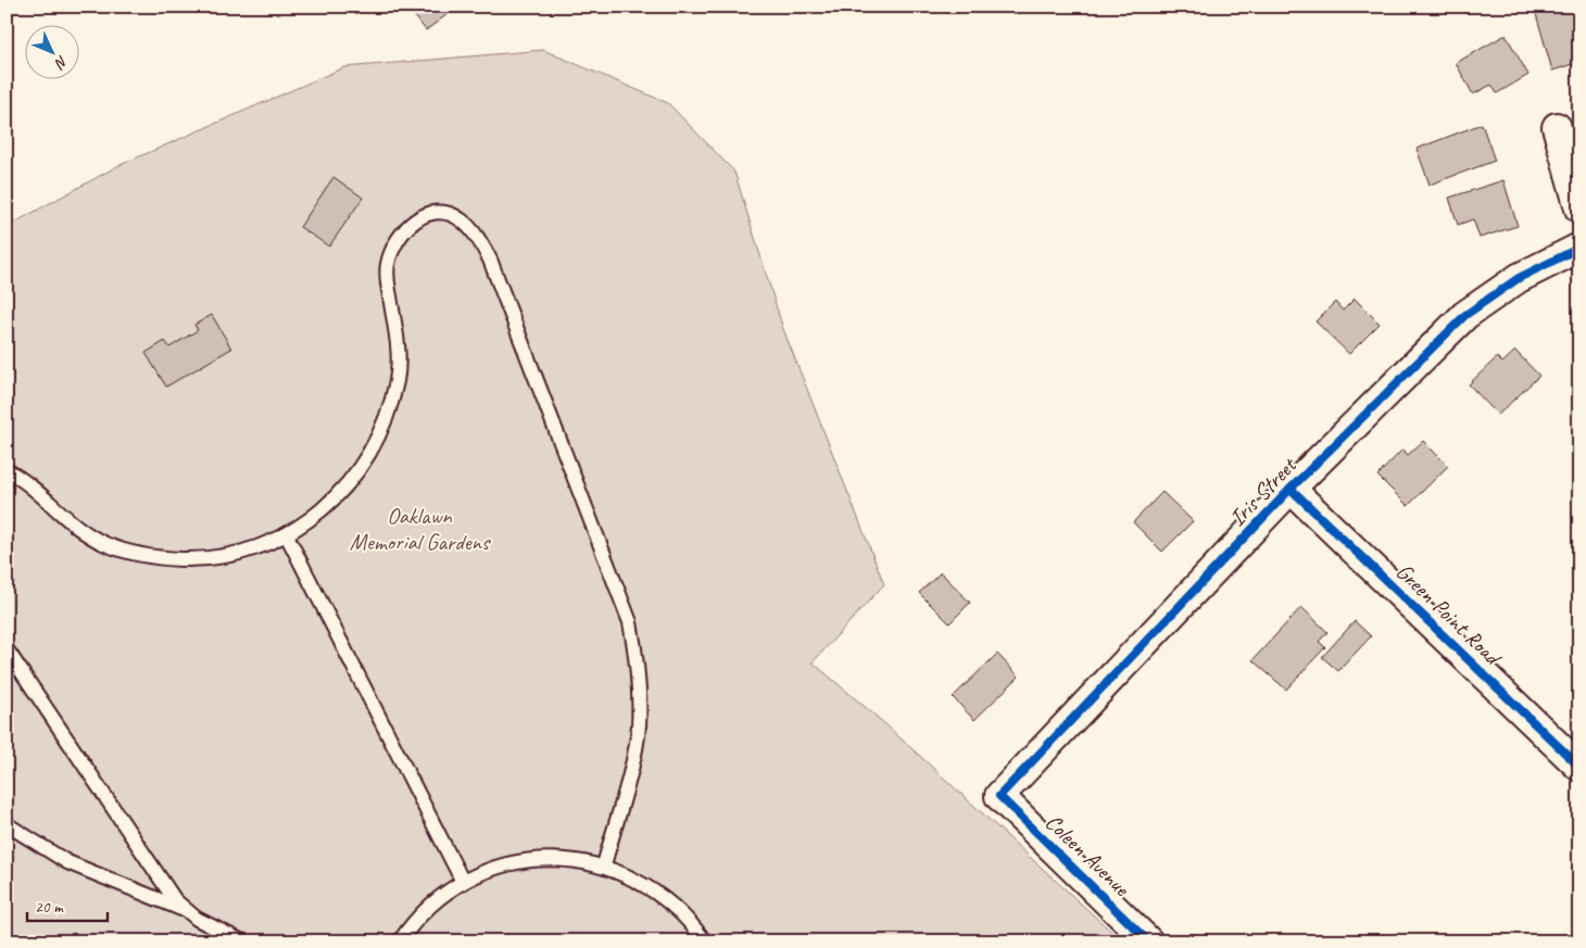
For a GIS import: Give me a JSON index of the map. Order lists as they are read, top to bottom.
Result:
{
  "streets": {
    "street": ["Iris Street", "Green Point Road", "Coleen Avenue"]
  },
  "crossings": [
    ["Iris Street", "Green Point Road"],
    ["Iris Street", "Coleen Avenue"]
  ],
  "parks": ["Oaklawn Memorial Gardens"],
  "scale_bar": "20 m",
  "north": "bottom right"
}
